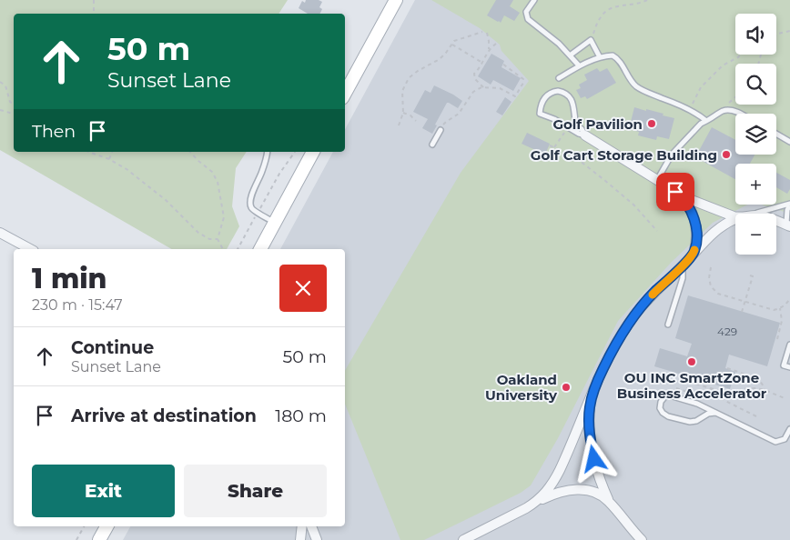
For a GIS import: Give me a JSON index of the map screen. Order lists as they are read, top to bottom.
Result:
{
  "places": [
    "Golf Pavilion",
    "Golf Cart Storage Building",
    "OU INC SmartZone Business Accelerator",
    "Oakland University"
  ],
  "house_numbers": ["429"],
  "page": {
    "map_buttons": ["+", "−"],
    "turn": ["50 m", "Sunset Lane"],
    "then": "Then",
    "heading": ["1 min", "230 m · 15:47"],
    "list": [
      {
        "name": "Continue",
        "note": "Sunset Lane",
        "value": "50 m"
      },
      {
        "name": "Arrive at destination",
        "value": "180 m"
      }
    ],
    "buttons": ["Exit", "Share"]
  }
}
